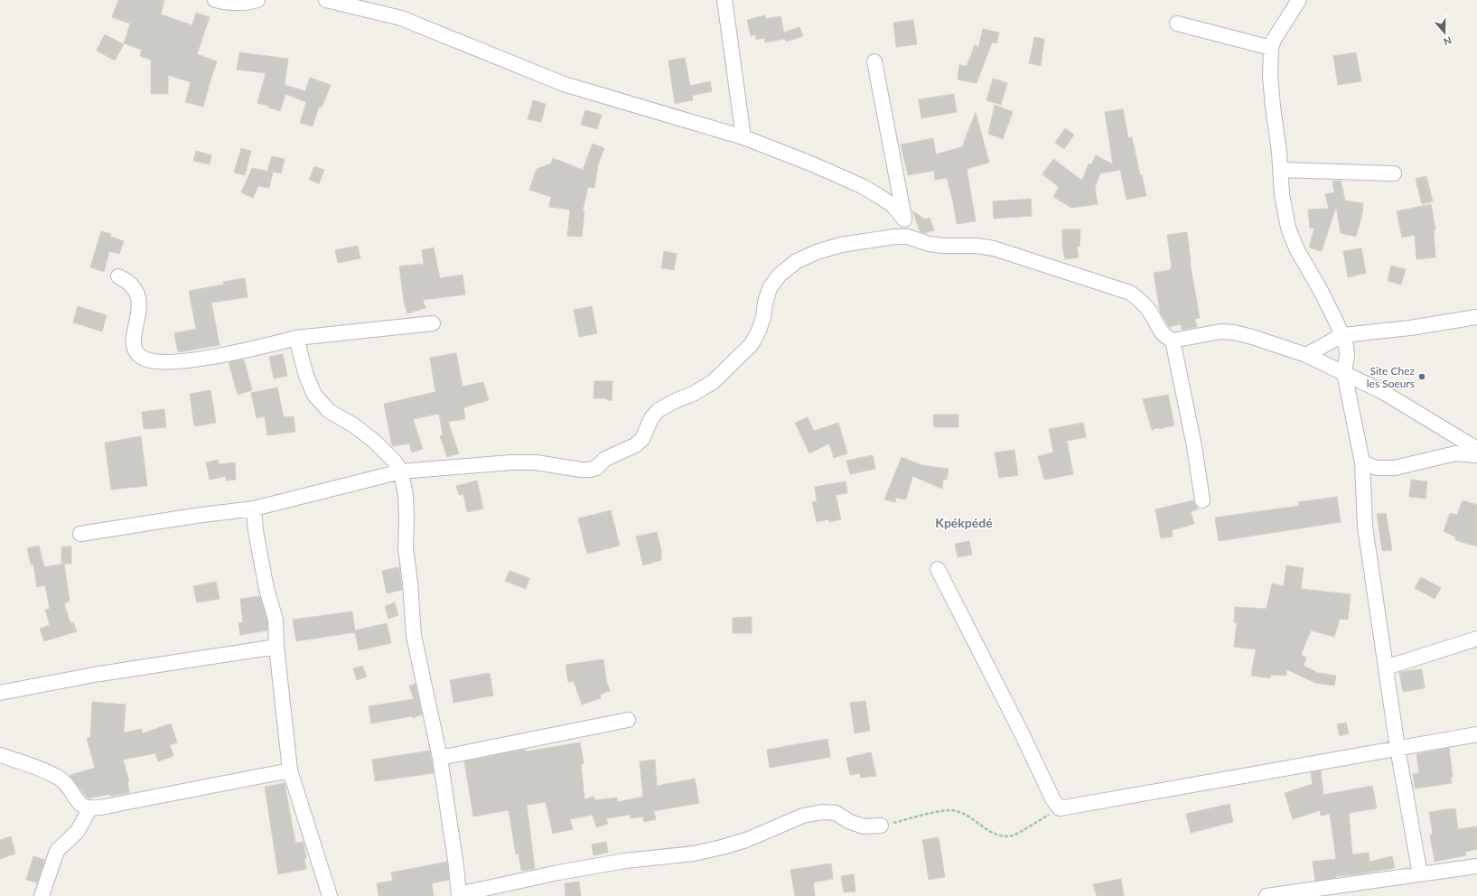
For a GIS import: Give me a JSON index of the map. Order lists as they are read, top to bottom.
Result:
{
  "districts": ["Kpékpédé"],
  "places": ["Site Chez les Soeurs"],
  "north": "bottom"
}
